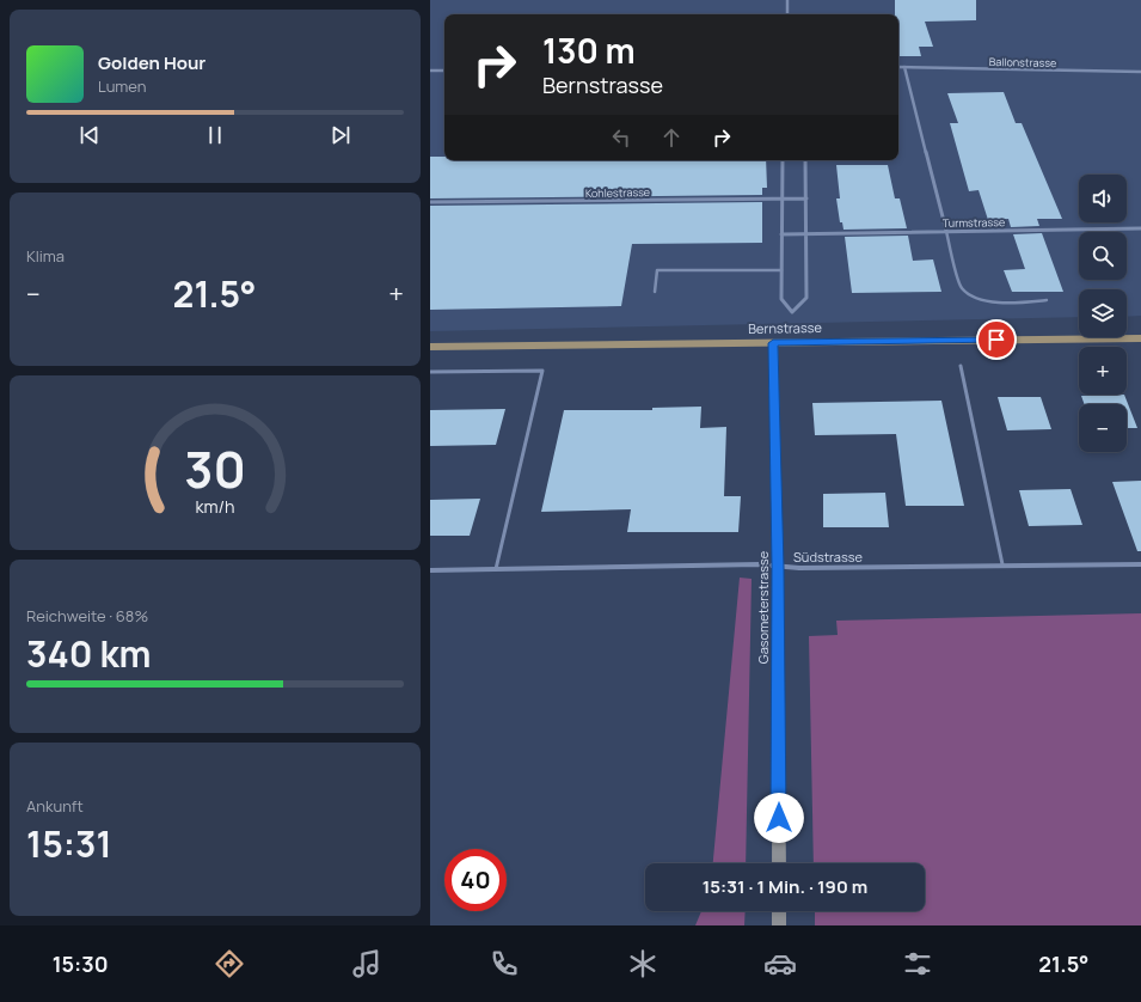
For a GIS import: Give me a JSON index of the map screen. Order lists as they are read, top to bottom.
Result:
{
  "streets": {
    "main road": ["Bernstrasse"],
    "street": [
      "Ballonstrasse",
      "Kohlestrasse",
      "Turmstrasse",
      "Südstrasse",
      "Gasometerstrasse"
    ]
  },
  "crossings": [
    ["Bernstrasse", "Gasometerstrasse"],
    ["Südstrasse", "Gasometerstrasse"]
  ],
  "page": {
    "turn": ["130 m", "Bernstrasse"],
    "song": ["Golden Hour", "Lumen"],
    "map_buttons": ["+", "−"],
    "tile": [
      "Klima",
      ["Reichweite · 68%", "340 km"],
      ["Ankunft", "15:31"]
    ],
    "heat": ["−", "21.5°", "+"],
    "limit": "40",
    "trip": "15:31 · 1 Min. · 190 m",
    "tabs": ["15:30", "21.5°"],
    "gauge": ["30", "km/h"]
  }
}
